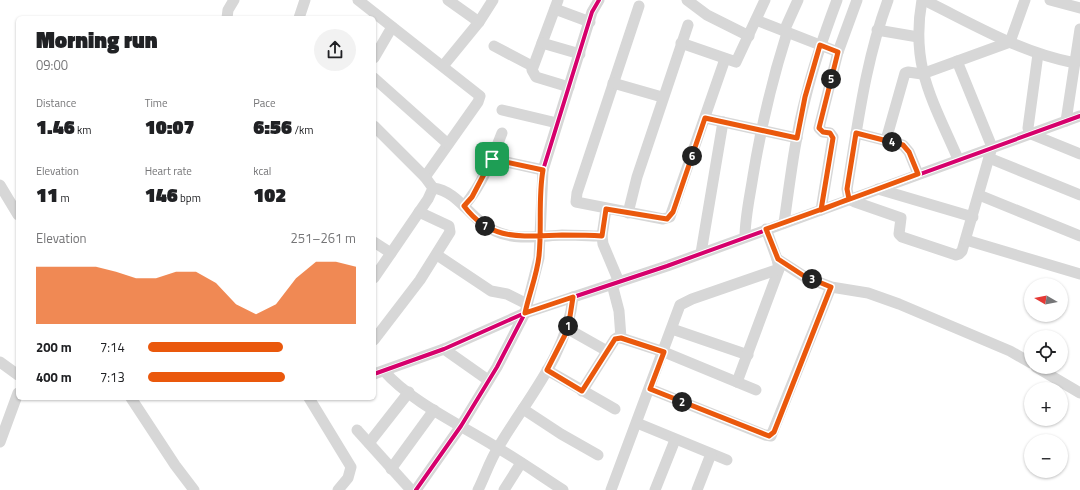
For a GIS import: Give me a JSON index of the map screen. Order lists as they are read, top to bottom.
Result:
{
  "north": "left",
  "page": {
    "heading": ["Morning run", "09:00"],
    "pins": [
      "5",
      "4",
      "6",
      "7",
      "3",
      "1",
      "2"
    ],
    "stats": [
      ["Distance", "1.46 km"],
      ["Time", "10:07"],
      ["Pace", "6:56 /km"],
      ["Elevation", "11 m"],
      ["Heart rate", "146 bpm"],
      ["kcal", "102"]
    ],
    "chart": ["Elevation", "251–261 m"],
    "map_buttons": ["+", "−"],
    "list": [
      {
        "name": "200 m",
        "note": "7:14"
      },
      {
        "name": "400 m",
        "note": "7:13"
      }
    ]
  }
}
